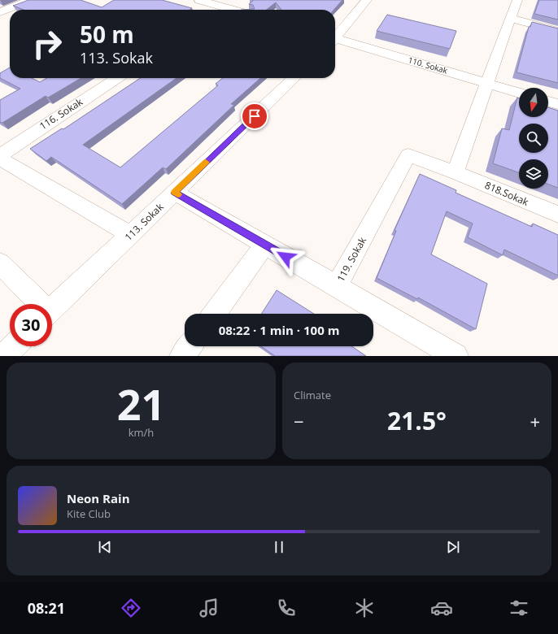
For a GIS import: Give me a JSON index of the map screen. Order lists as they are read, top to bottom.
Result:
{
  "streets": {
    "street": [
      "110. Sokak",
      "116. Sokak",
      "818.Sokak",
      "113. Sokak",
      "119. Sokak"
    ]
  },
  "crossings": [
    ["818.Sokak", "119. Sokak"]
  ],
  "north": "bottom",
  "page": {
    "turn": ["50 m", "113. Sokak"],
    "limit": "30",
    "trip": "08:22 · 1 min · 100 m",
    "tile": [
      ["21", "km/h"],
      "Climate"
    ],
    "heat": ["−", "21.5°", "+"],
    "song": ["Neon Rain", "Kite Club"],
    "tabs": "08:21"
  }
}
